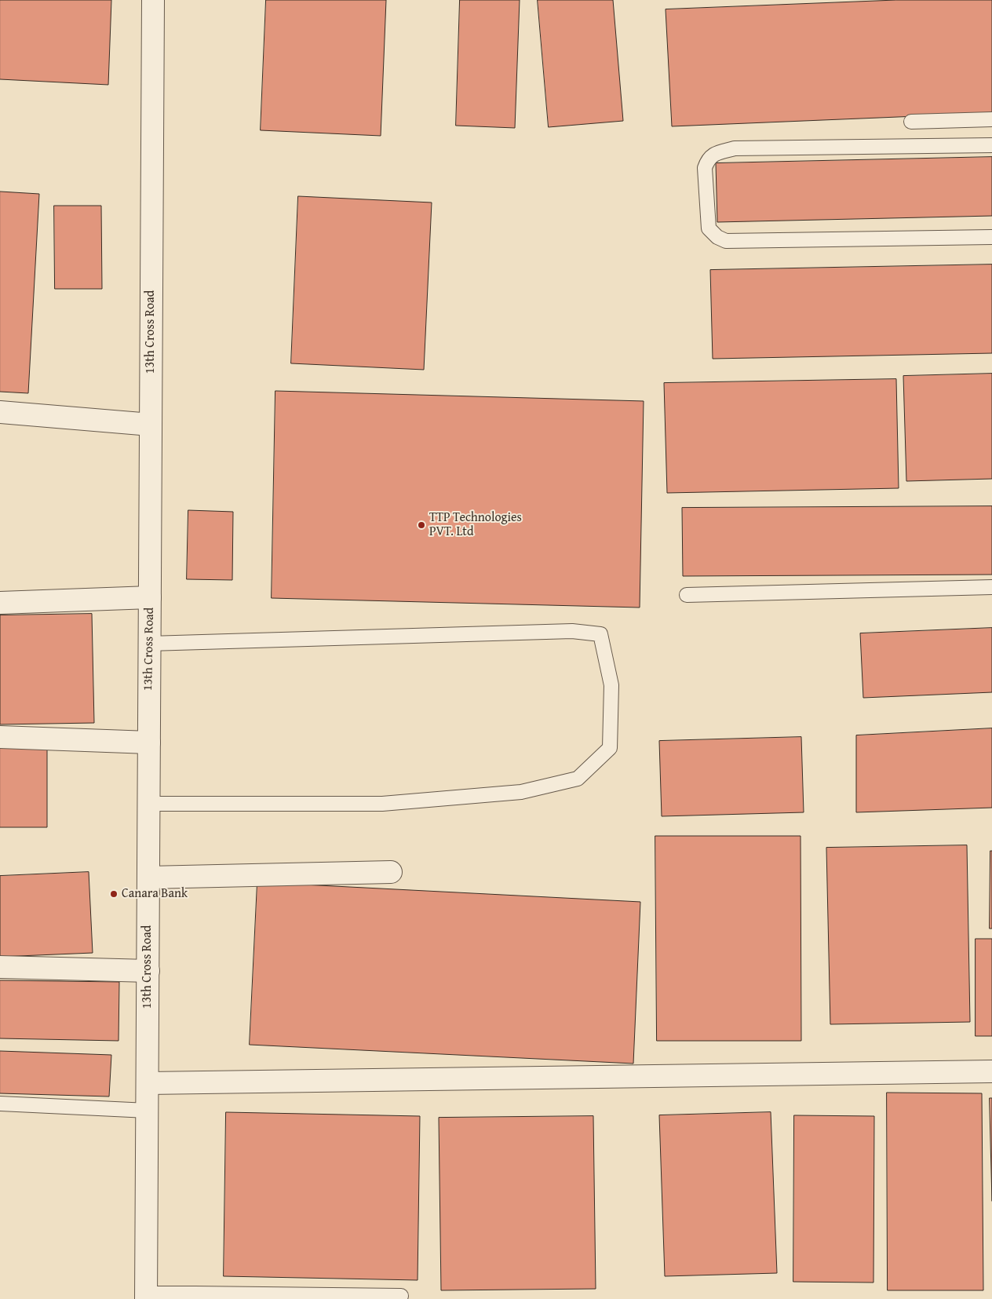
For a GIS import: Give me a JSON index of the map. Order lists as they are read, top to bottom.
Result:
{
  "streets": {
    "street": ["13th Cross Road"]
  },
  "places": ["TTP Technologies PVT. Ltd", "Canara Bank"]
}
